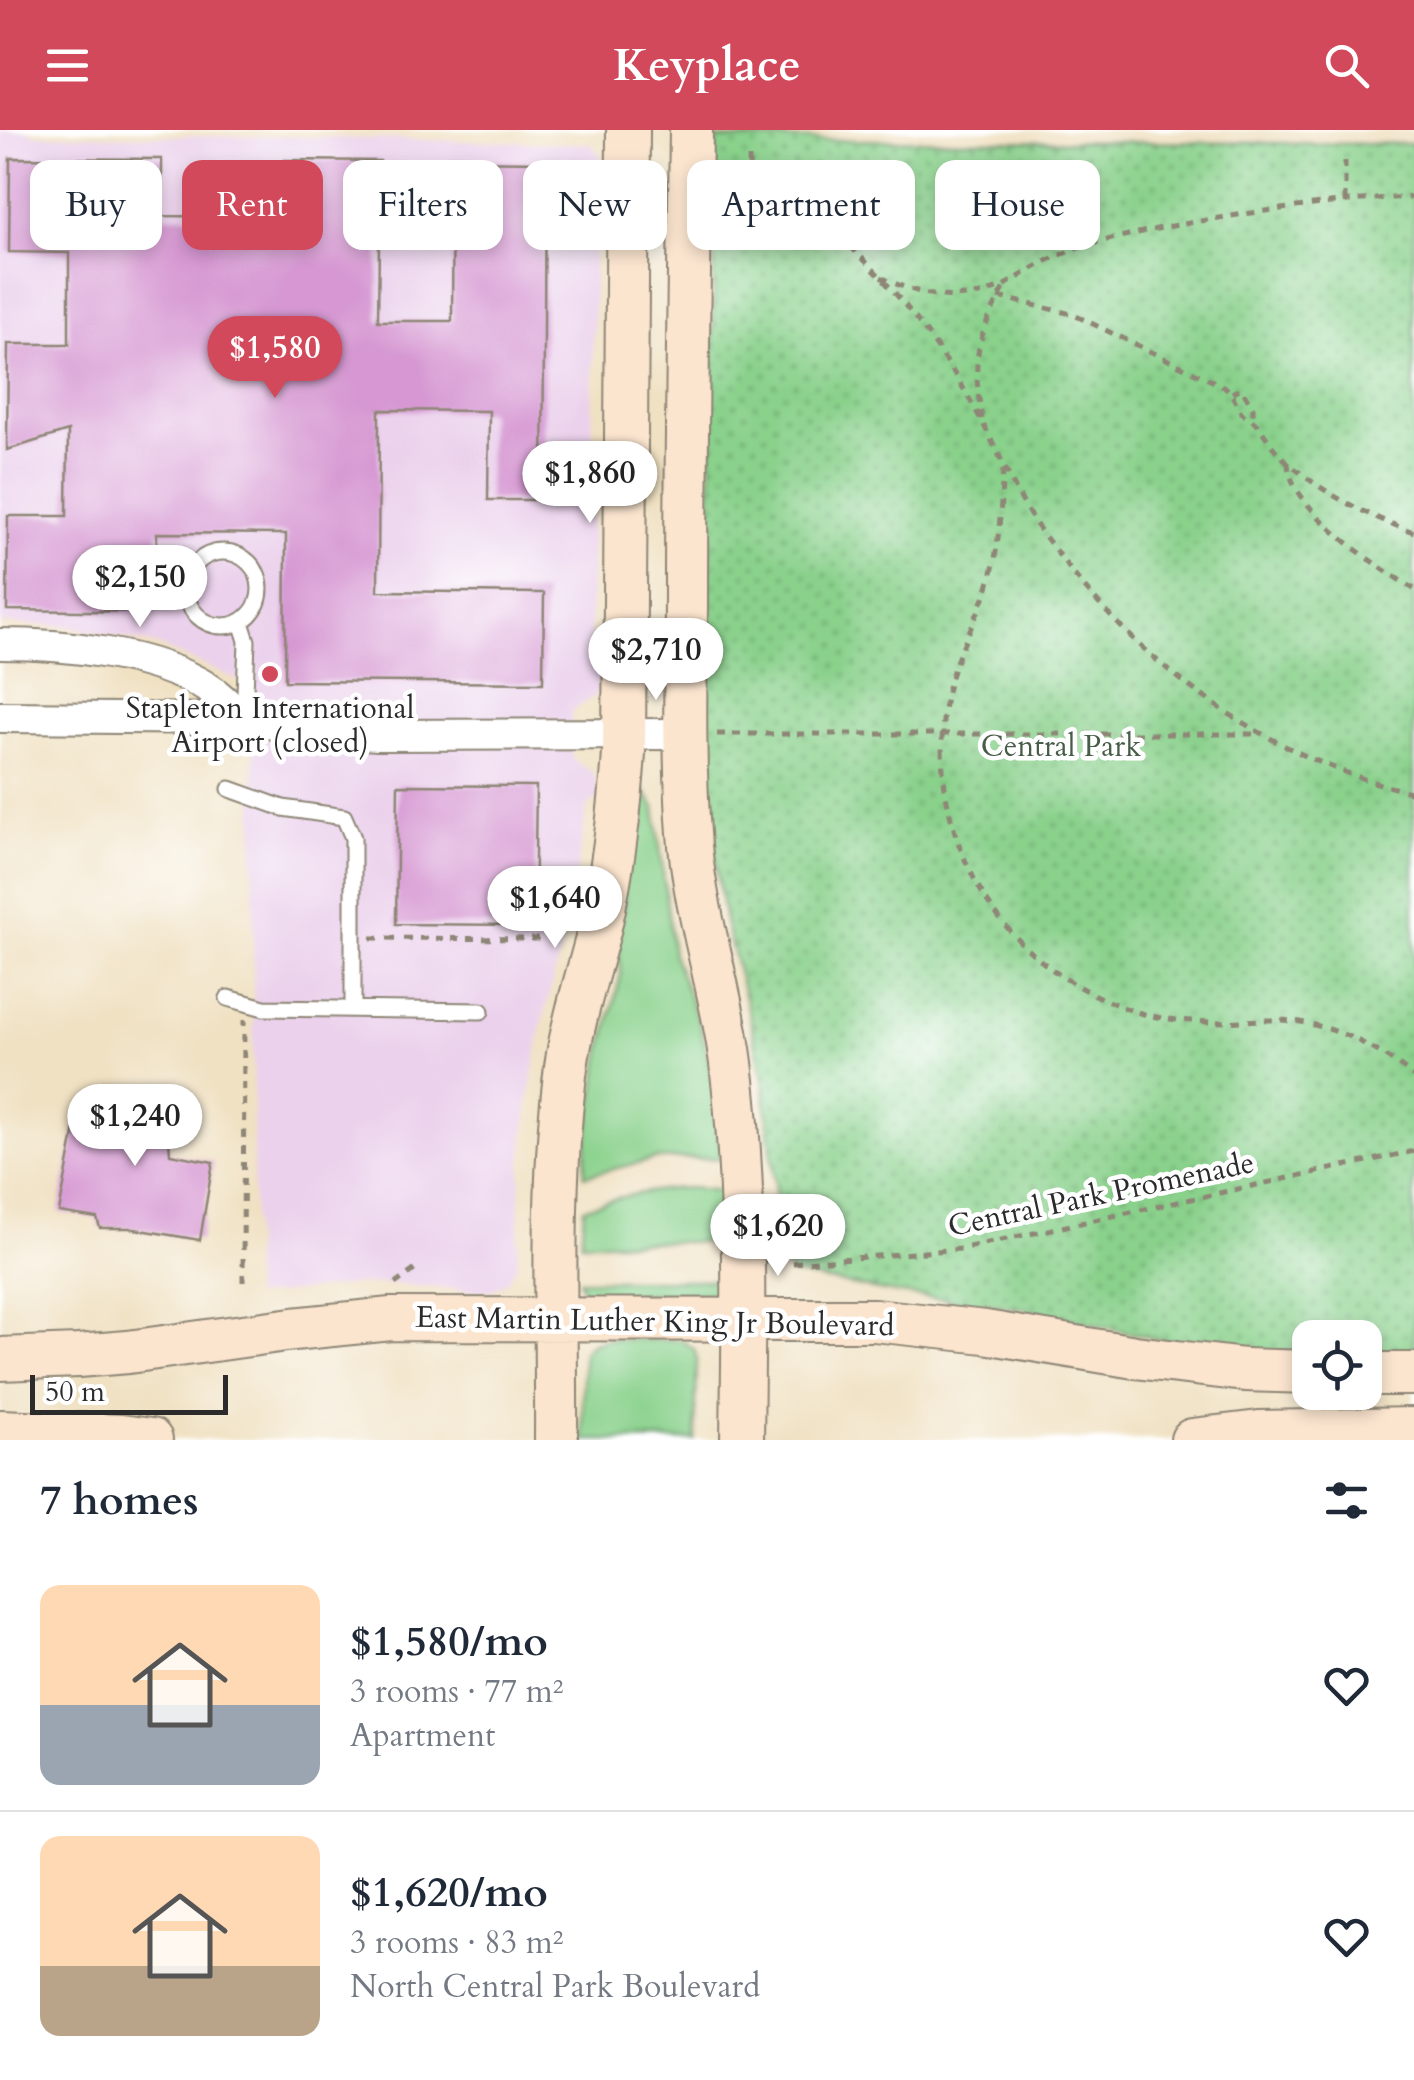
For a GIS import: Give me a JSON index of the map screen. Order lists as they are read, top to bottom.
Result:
{
  "streets": {
    "main road": ["East Martin Luther King Jr Boulevard"],
    "path": ["Central Park Promenade"]
  },
  "parks": ["Central Park"],
  "places": ["Stapleton International Airport (closed)"],
  "scale_bar": "50 m",
  "page": {
    "header": "Keyplace",
    "chip": [
      "Buy",
      "Rent",
      "Filters",
      "New",
      "Apartment",
      "House"
    ],
    "price": [
      "$1,580",
      "$1,860",
      "$2,150",
      "$2,710",
      "$1,640",
      "$1,240",
      "$1,620"
    ],
    "scale": "50 m",
    "heading": "7 homes",
    "list": [
      {
        "name": "$1,580/mo",
        "note": "3 rooms · 77 m² · Apartment"
      },
      {
        "name": "$1,620/mo",
        "note": "3 rooms · 83 m² · North Central Park Boulevard"
      }
    ]
  }
}
